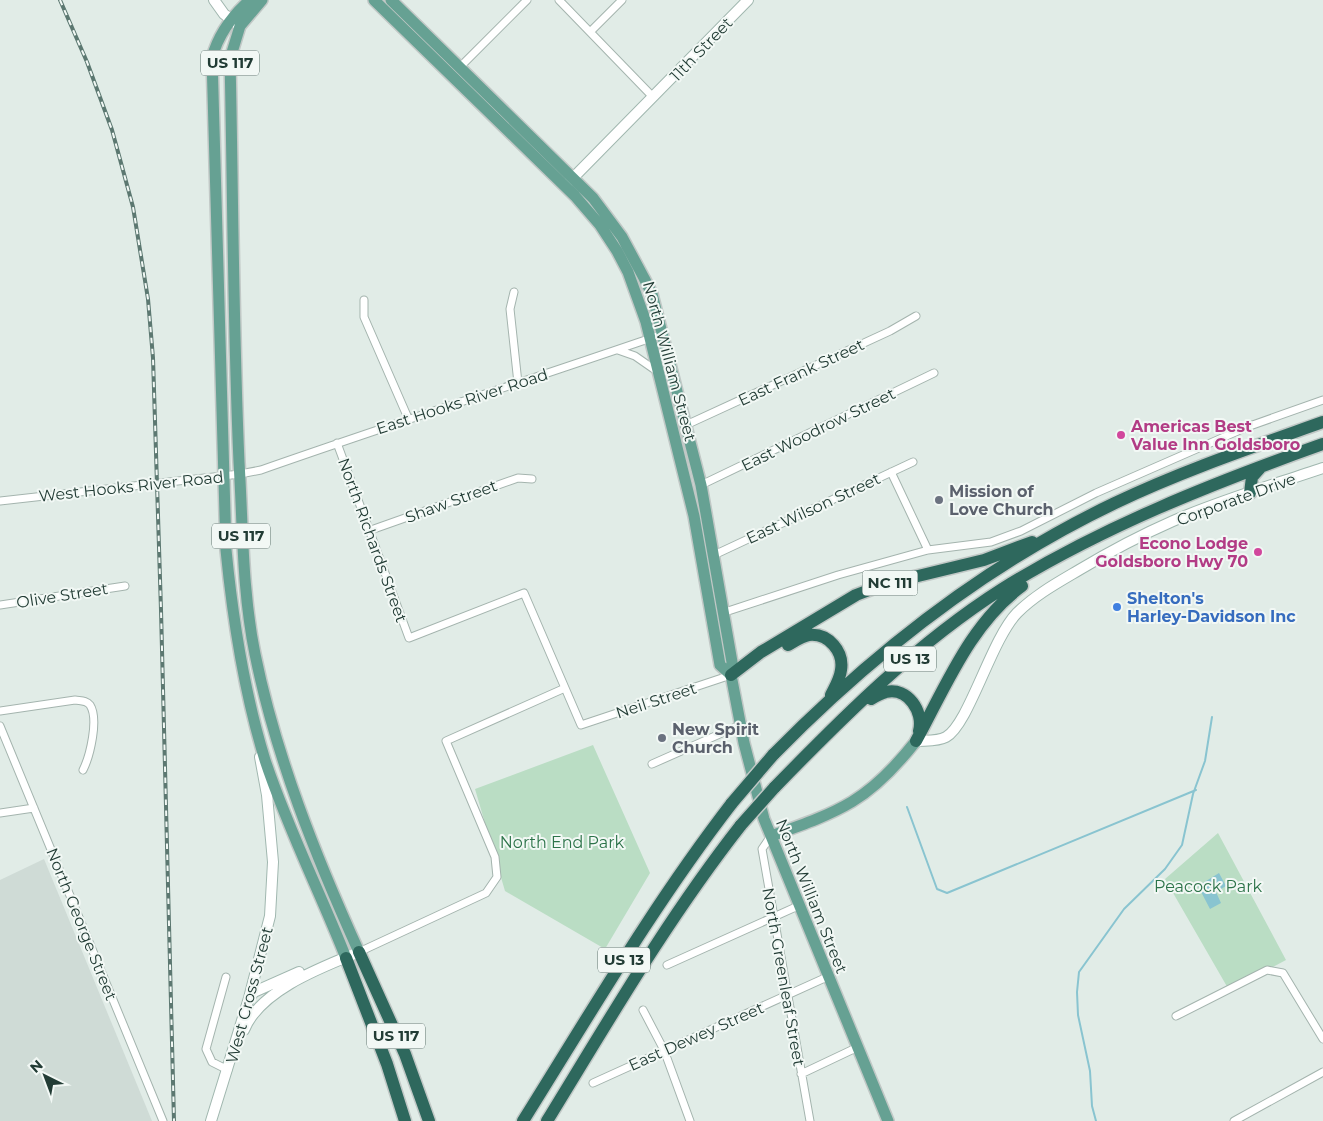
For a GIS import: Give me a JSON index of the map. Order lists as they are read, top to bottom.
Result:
{
  "streets": {
    "highway": ["US 117", "NC 111", "US 13"],
    "main road": ["North William Street"],
    "street": [
      "11th Street",
      "East Frank Street",
      "East Hooks River Road",
      "East Woodrow Street",
      "West Hooks River Road",
      "Corporate Drive",
      "Shaw Street",
      "East Wilson Street",
      "North Richards Street",
      "Olive Street",
      "Neil Street",
      "North George Street",
      "North Greenleaf Street",
      "West Cross Street",
      "East Dewey Street"
    ]
  },
  "crossings": [
    ["11th Street", "North William Street"],
    ["US 117", "West Hooks River Road"],
    ["US 117", "West Cross Street"],
    ["North William Street", "East Frank Street"],
    ["North William Street", "East Hooks River Road"],
    ["North William Street", "East Woodrow Street"],
    ["North William Street", "East Wilson Street"],
    ["North William Street", "NC 111"],
    ["North William Street", "Neil Street"],
    ["North William Street", "North Greenleaf Street"],
    ["North William Street", "East Dewey Street"],
    ["East Hooks River Road", "West Hooks River Road"],
    ["East Hooks River Road", "North Richards Street"],
    ["Shaw Street", "North Richards Street"],
    ["North Richards Street", "Neil Street"],
    ["North Richards Street", "West Cross Street"],
    ["NC 111", "US 13"],
    ["NC 111", "Neil Street"],
    ["Neil Street", "West Cross Street"],
    ["North Greenleaf Street", "East Dewey Street"]
  ],
  "parks": ["North End Park", "Peacock Park"],
  "places": [
    "Americas Best Value Inn Goldsboro",
    "Mission of Love Church",
    "Econo Lodge Goldsboro Hwy 70",
    "Shelton's Harley-Davidson Inc",
    "New Spirit Church"
  ],
  "north": "top left"
}
